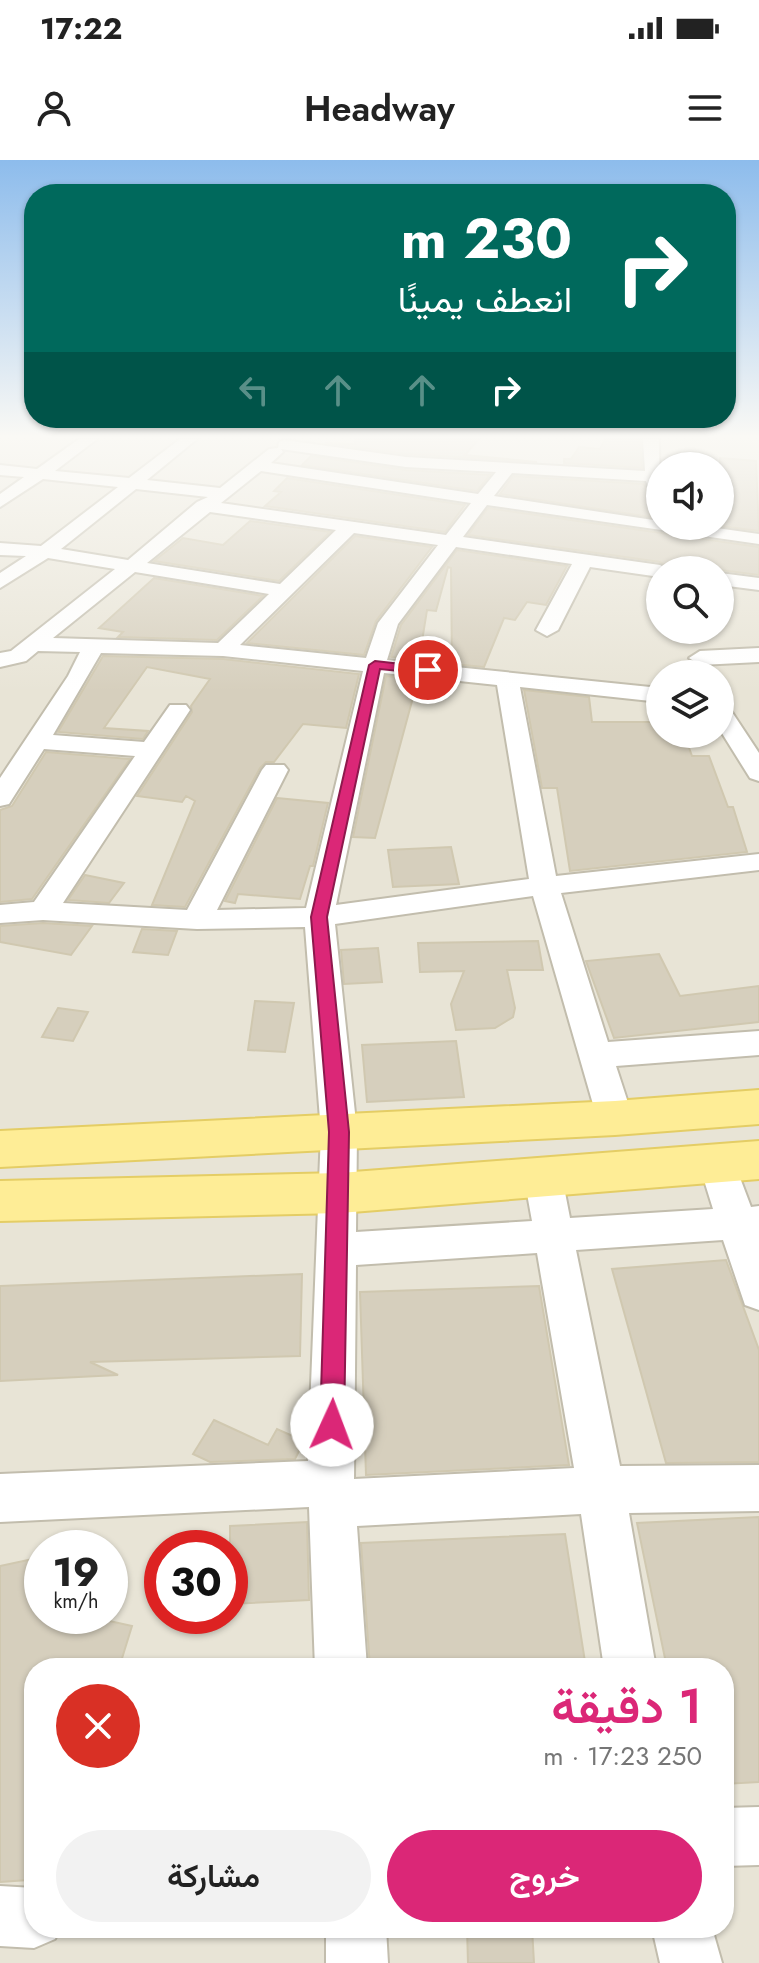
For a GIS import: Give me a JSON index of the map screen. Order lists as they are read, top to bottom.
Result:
{
  "page": {
    "status": "17:22",
    "header": "Headway",
    "turn": ["230 m", "انعطف يمينًا"],
    "speed": "19 km/h",
    "limit": "30",
    "heading": ["1 دقيقة", "250 m · 17:23"],
    "buttons": ["خروج", "مشاركة"]
  }
}
